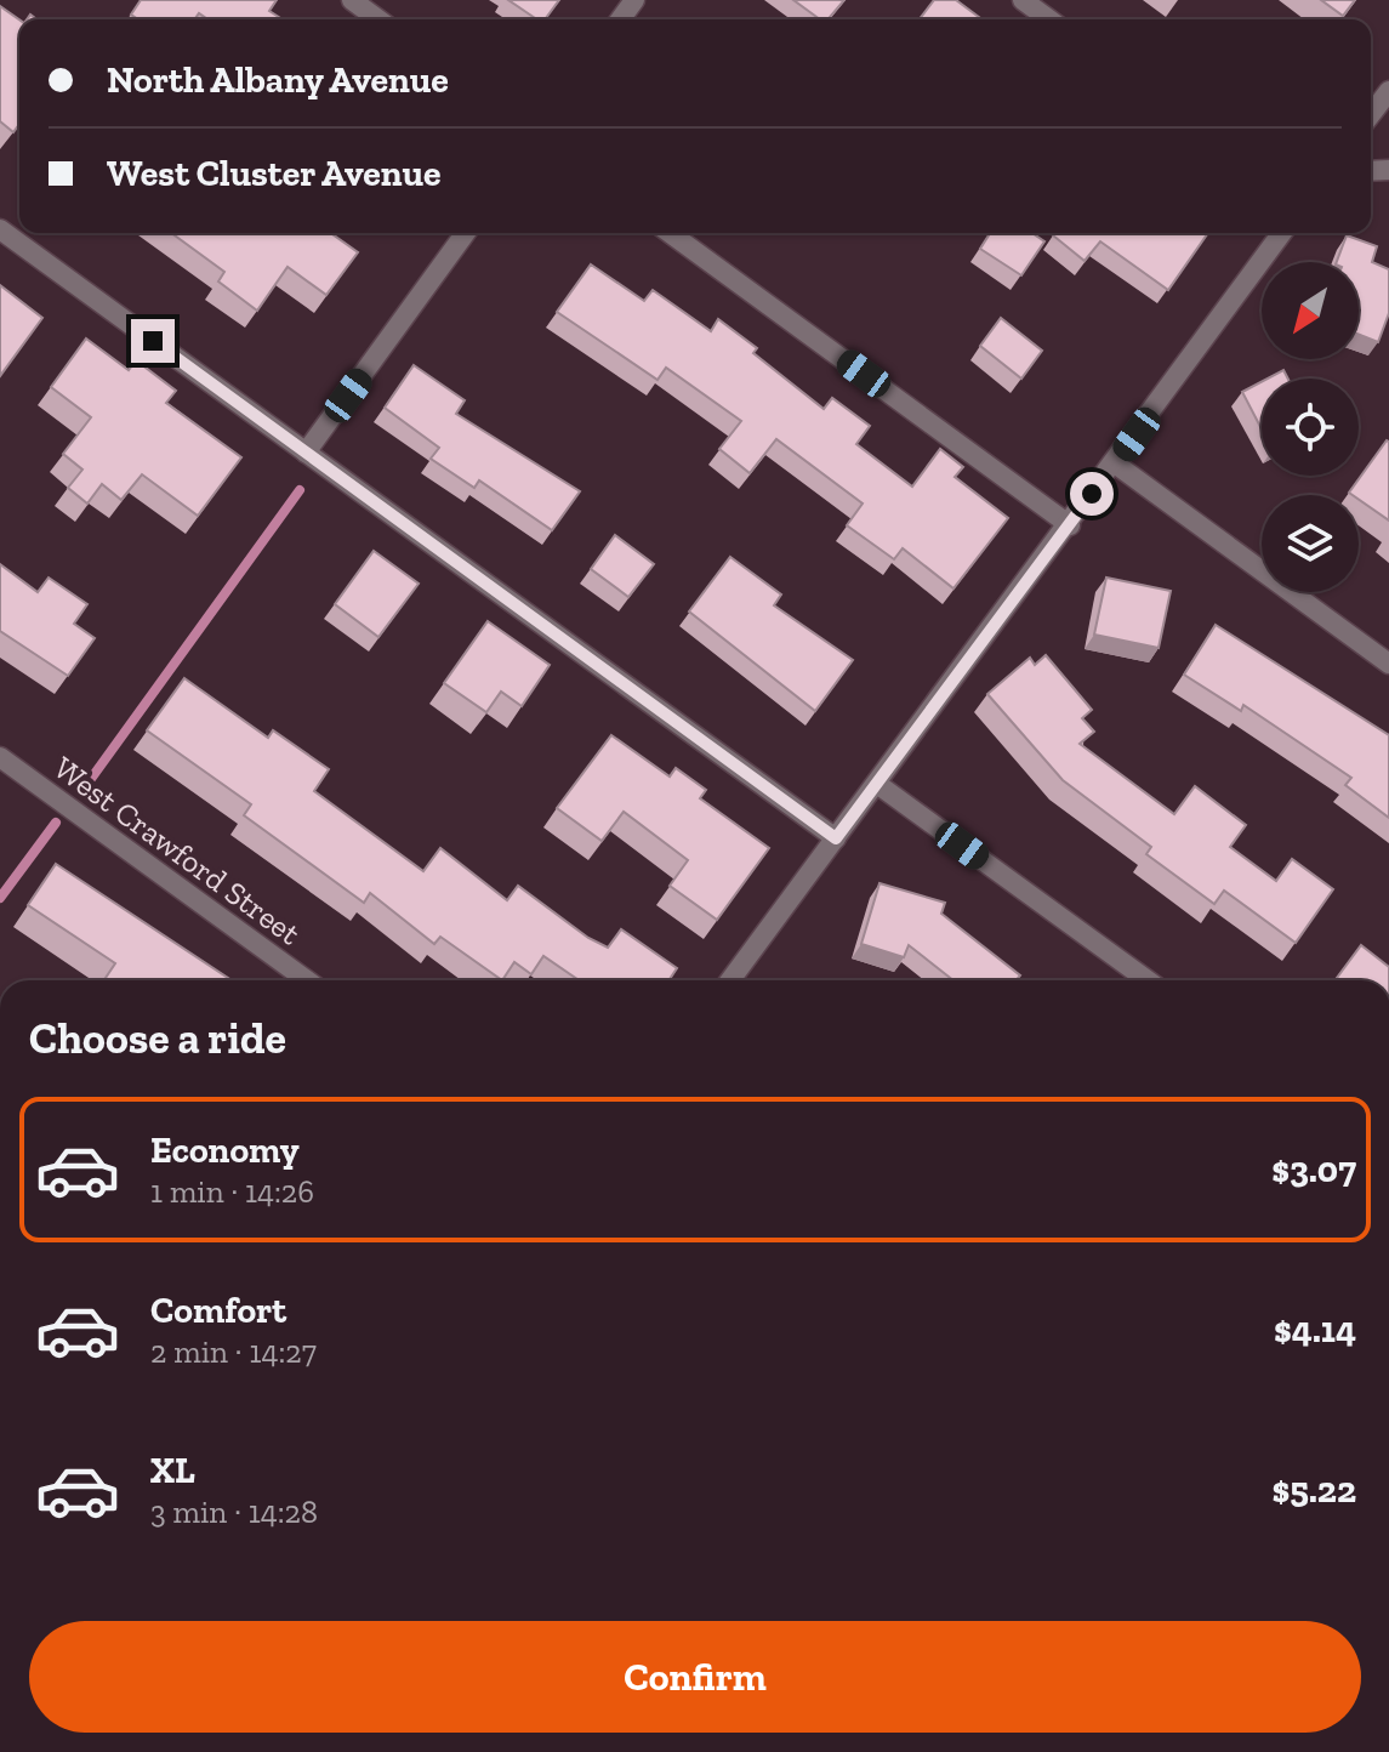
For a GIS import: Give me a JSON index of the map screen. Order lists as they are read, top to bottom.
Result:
{
  "streets": {
    "street": ["West Crawford Street"]
  },
  "north": "bottom left",
  "page": {
    "banner": ["North Albany Avenue", "West Cluster Avenue"],
    "heading": "Choose a ride",
    "list": [
      {
        "name": "Economy",
        "note": "1 min · 14:26",
        "value": "$3.07"
      },
      {
        "name": "Comfort",
        "note": "2 min · 14:27",
        "value": "$4.14"
      },
      {
        "name": "XL",
        "note": "3 min · 14:28",
        "value": "$5.22"
      }
    ],
    "buttons": "Confirm"
  }
}
